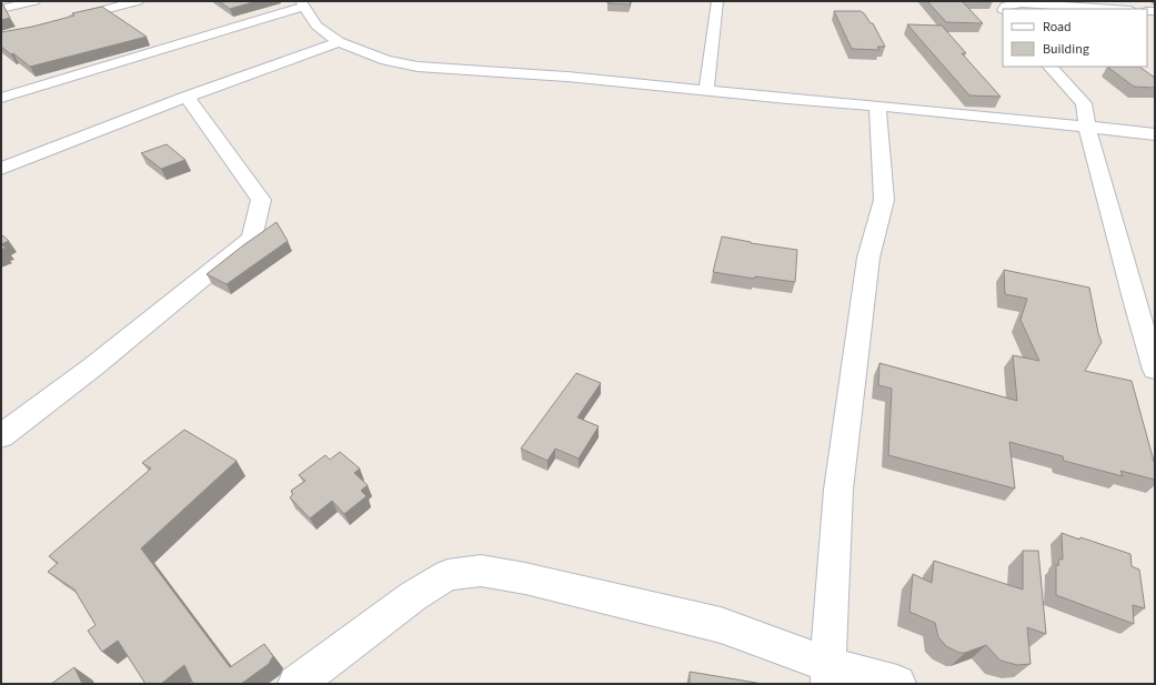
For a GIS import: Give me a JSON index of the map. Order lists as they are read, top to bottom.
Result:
{
  "legend": ["Road", "Building"]
}
